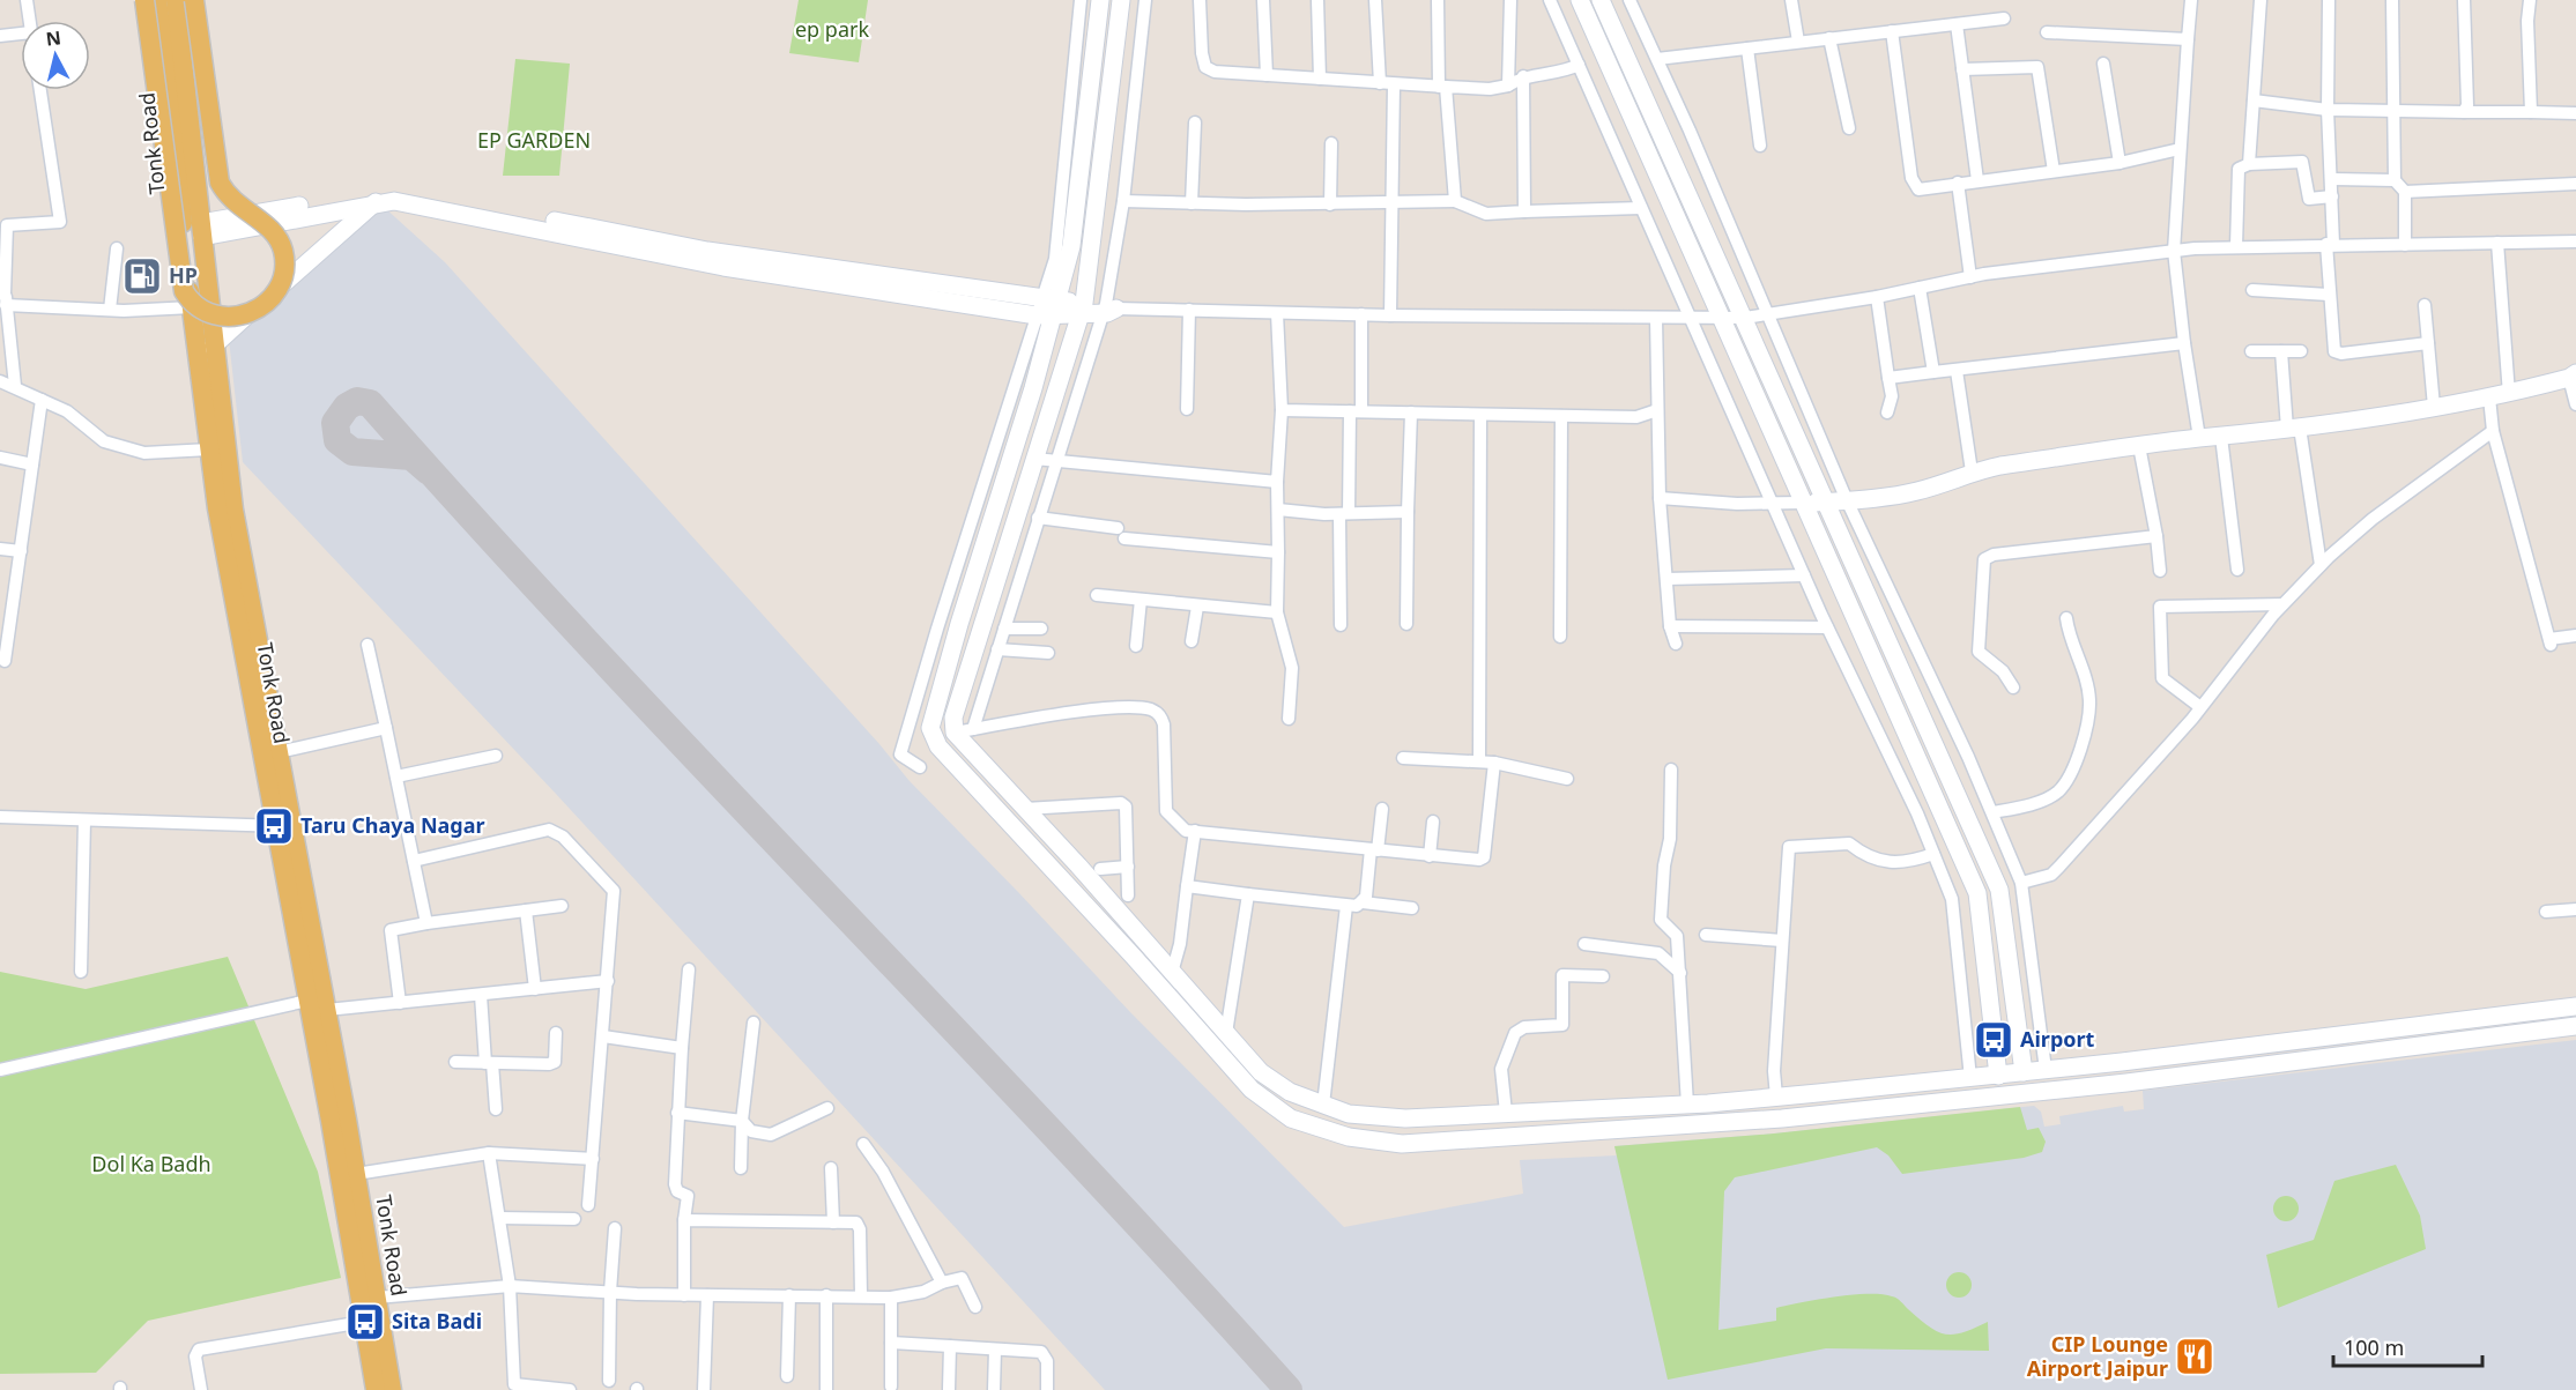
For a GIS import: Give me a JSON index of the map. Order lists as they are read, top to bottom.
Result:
{
  "streets": {
    "main road": ["Tonk Road"]
  },
  "parks": ["ep park", "EP GARDEN", "Dol Ka Badh"],
  "places": {
    "fuel station": ["HP"],
    "bus stop": ["Taru Chaya Nagar", "Airport", "Sita Badi"],
    "restaurant": ["CIP Lounge Airport Jaipur"]
  },
  "scale_bar": "100 m",
  "north": "top"
}
